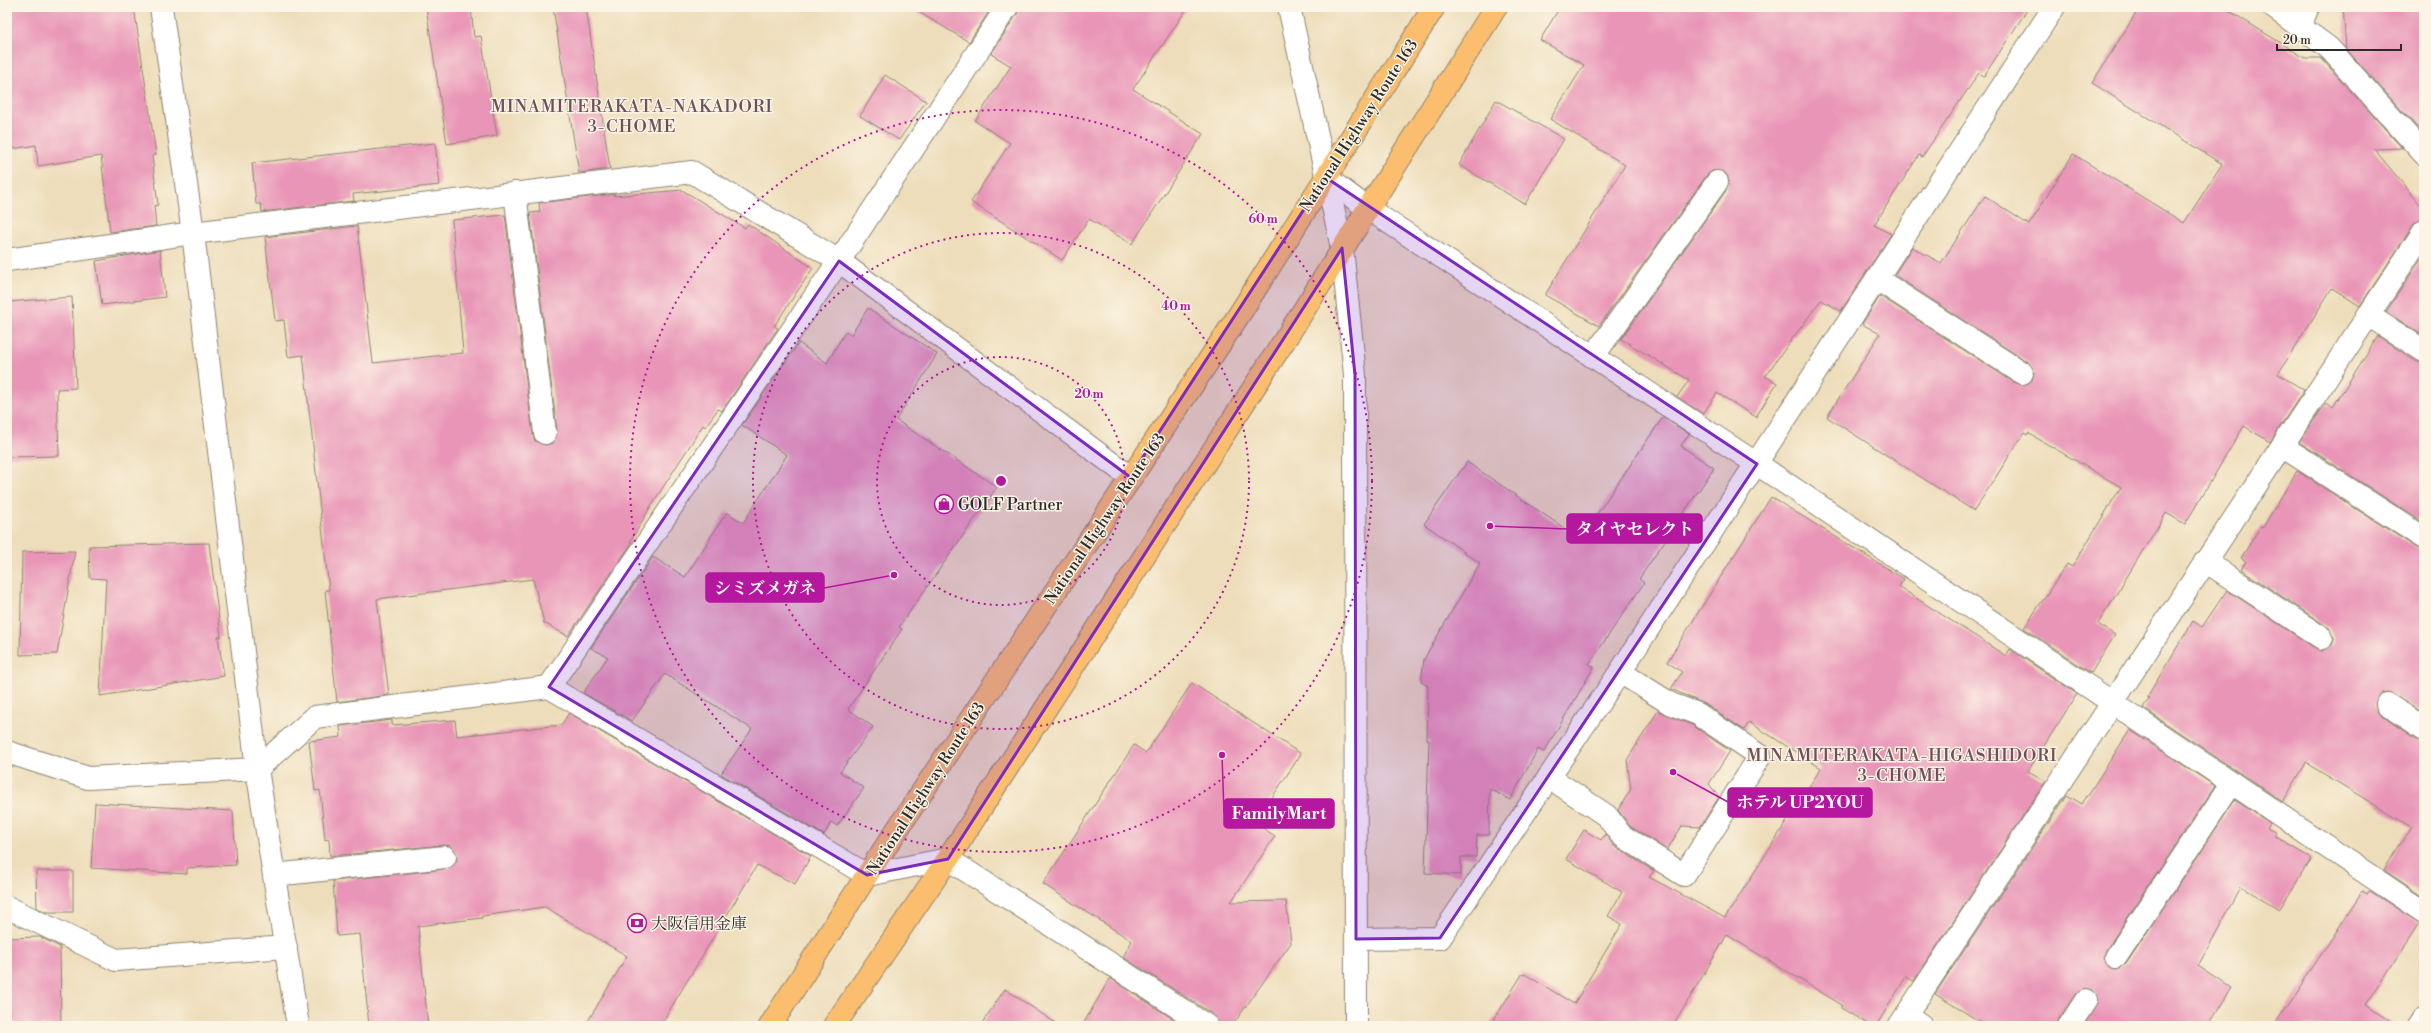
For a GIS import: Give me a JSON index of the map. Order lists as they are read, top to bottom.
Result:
{
  "streets": {
    "highway": ["National Highway Route 163"]
  },
  "districts": ["MINAMITERAKATA-NAKADORI 3-CHOME", "MINAMITERAKATA-HIGASHIDORI 3-CHOME"],
  "places": {
    "shop": ["GOLF Partner"],
    "other": [
      "タイヤセレクト",
      "シミズメガネ",
      "FamilyMart",
      "ホテル UP2YOU"
    ],
    "bank": ["大阪信用金庫"]
  },
  "scale_bar": "20 m",
  "rings": ["60 m", "40 m", "20 m"]
}
